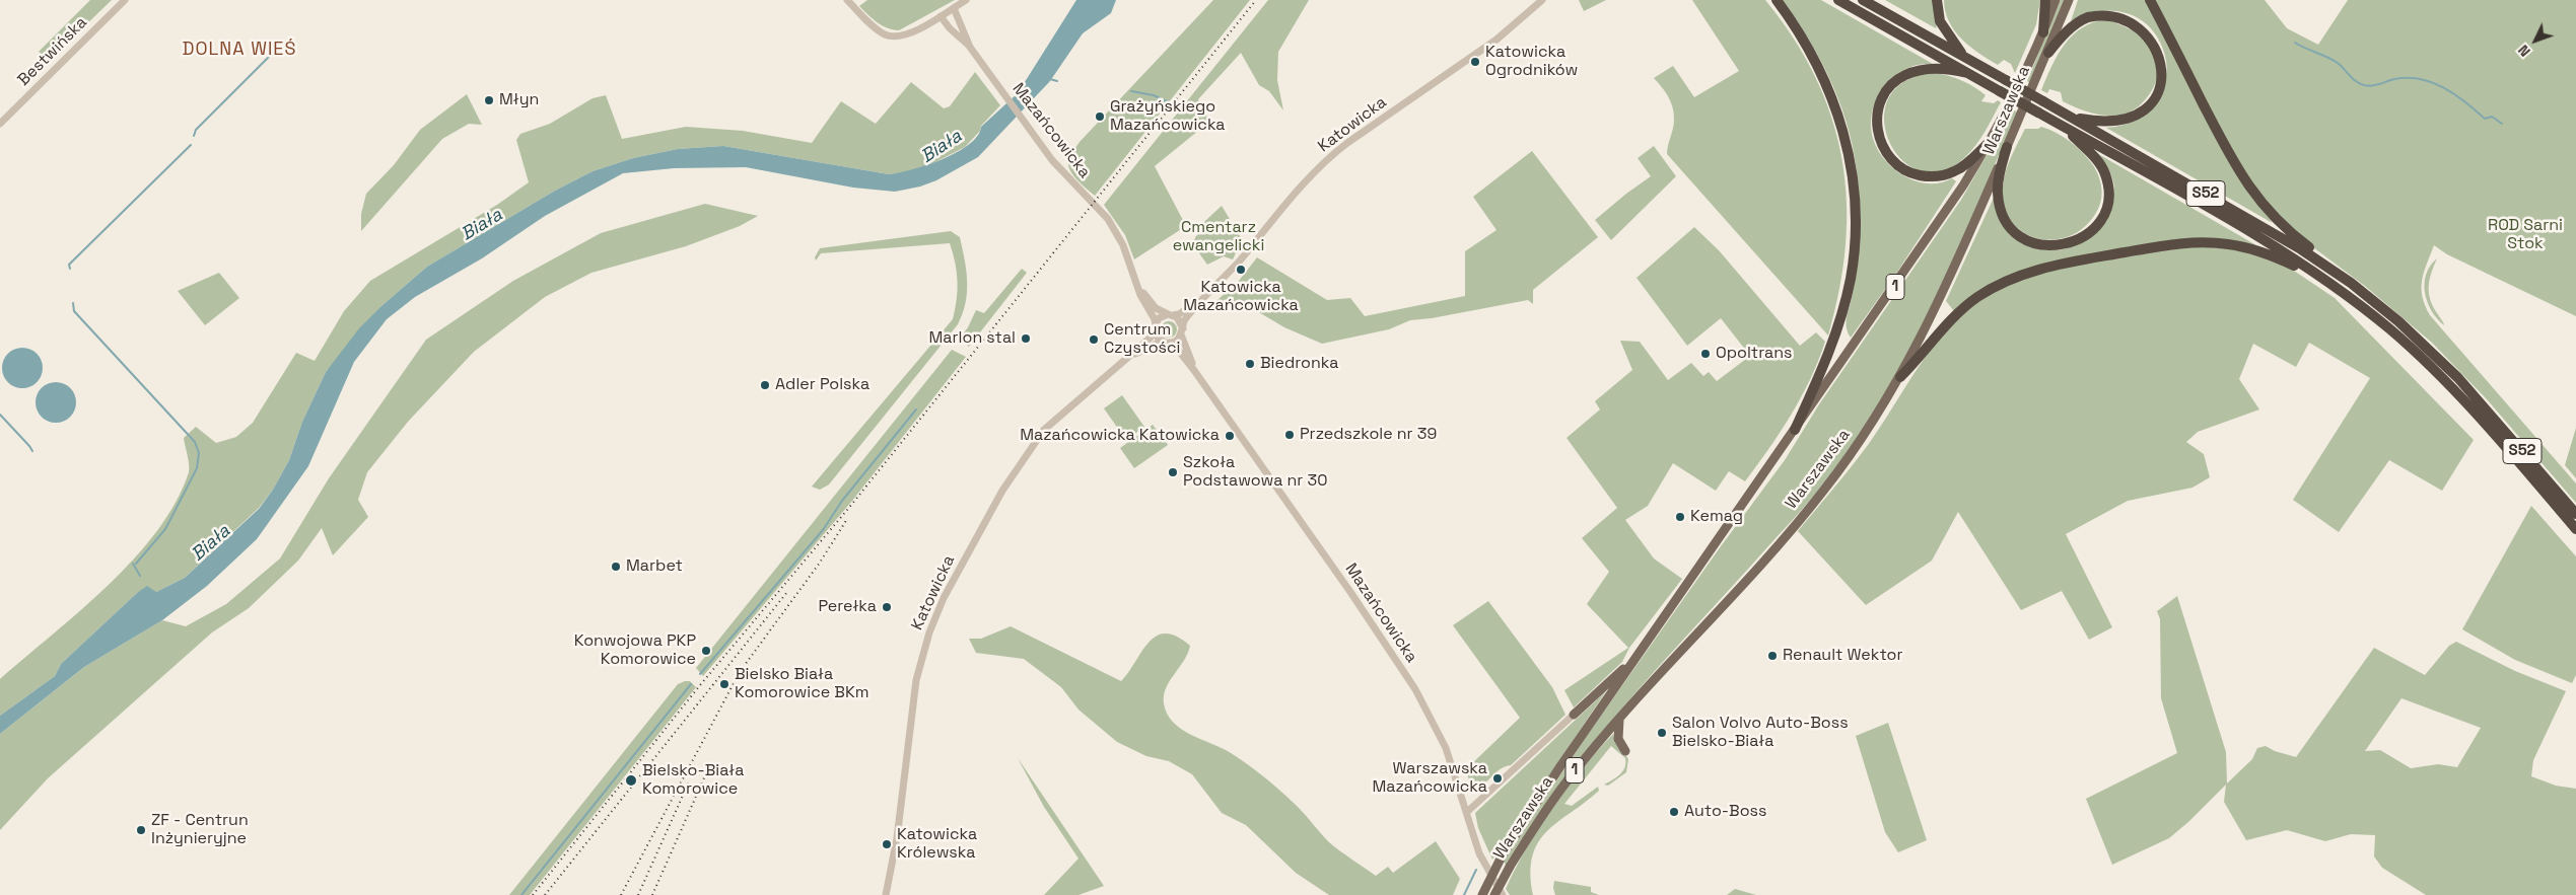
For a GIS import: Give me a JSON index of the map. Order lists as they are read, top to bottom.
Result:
{
  "streets": {
    "highway": ["S52"],
    "main road": ["Warszawska", "1"],
    "street": ["Bestwińska", "Katowicka", "Mazańcowicka"]
  },
  "crossings": [
    ["Katowicka", "Mazańcowicka"]
  ],
  "districts": ["DOLNA WIEŚ"],
  "water": ["Biała"],
  "parks": ["ROD Sarni Stok", "Cmentarz ewangelicki"],
  "places": [
    "Katowicka Ogrodników",
    "Młyn",
    "Grażyńskiego Mazańcowicka",
    "Katowicka Mazańcowicka",
    "Marlon stal",
    "Centrum Czystości",
    "Opoltrans",
    "Biedronka",
    "Adler Polska",
    "Przedszkole nr 39",
    "Mazańcowicka Katowicka",
    "Szkoła Podstawowa nr 30",
    "Kemag",
    "Marbet",
    "Perełka",
    "Konwojowa PKP Komorowice",
    "Renault Wektor",
    "Bielsko Biała Komorowice BKm",
    "Salon Volvo Auto-Boss Bielsko-Biała",
    "Warszawska Mazańcowicka",
    "Bielsko-Biała Komorowice",
    "Auto-Boss",
    "ZF - Centrun Inżynieryjne",
    "Katowicka Królewska"
  ],
  "north": "bottom left"
}
